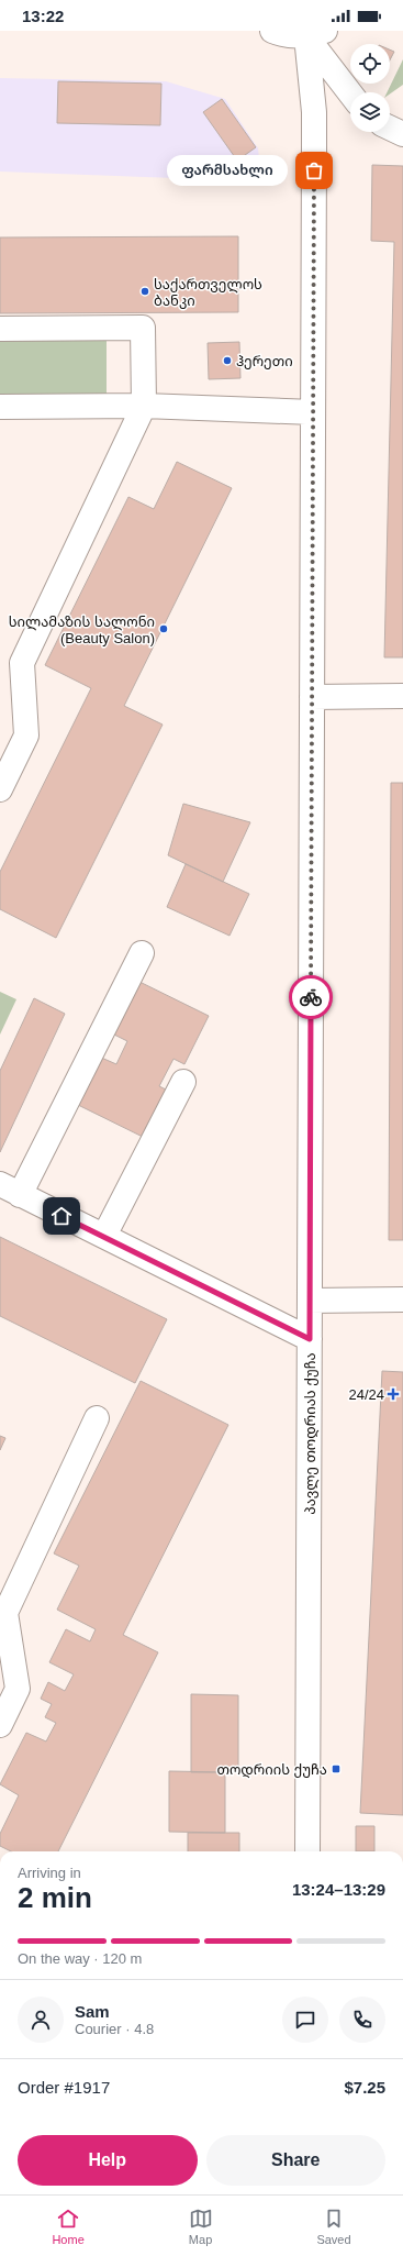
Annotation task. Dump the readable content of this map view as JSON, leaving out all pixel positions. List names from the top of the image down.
{
  "streets": {
    "street": ["პავლე თოდრიას ქუჩა"]
  },
  "places": {
    "other": [
      "ფარმსახლი",
      "საქართველოს ბანკი",
      "ჰერეთი",
      "სილამაზის სალონი (Beauty Salon)"
    ],
    "health": ["24/24"],
    "transit": ["თოდრიის ქუჩა"]
  },
  "page": {
    "status": "13:22",
    "bubble": "ფარმსახლი",
    "heading": ["2 min", "Arriving in", "13:24–13:29"],
    "panel": [
      "Sam",
      "Courier · 4.8",
      "Order #1917",
      "$7.25"
    ],
    "bar": "On the way · 120 m",
    "buttons": ["Help", "Share"],
    "tabs": ["Home", "Map", "Saved"]
  }
}
